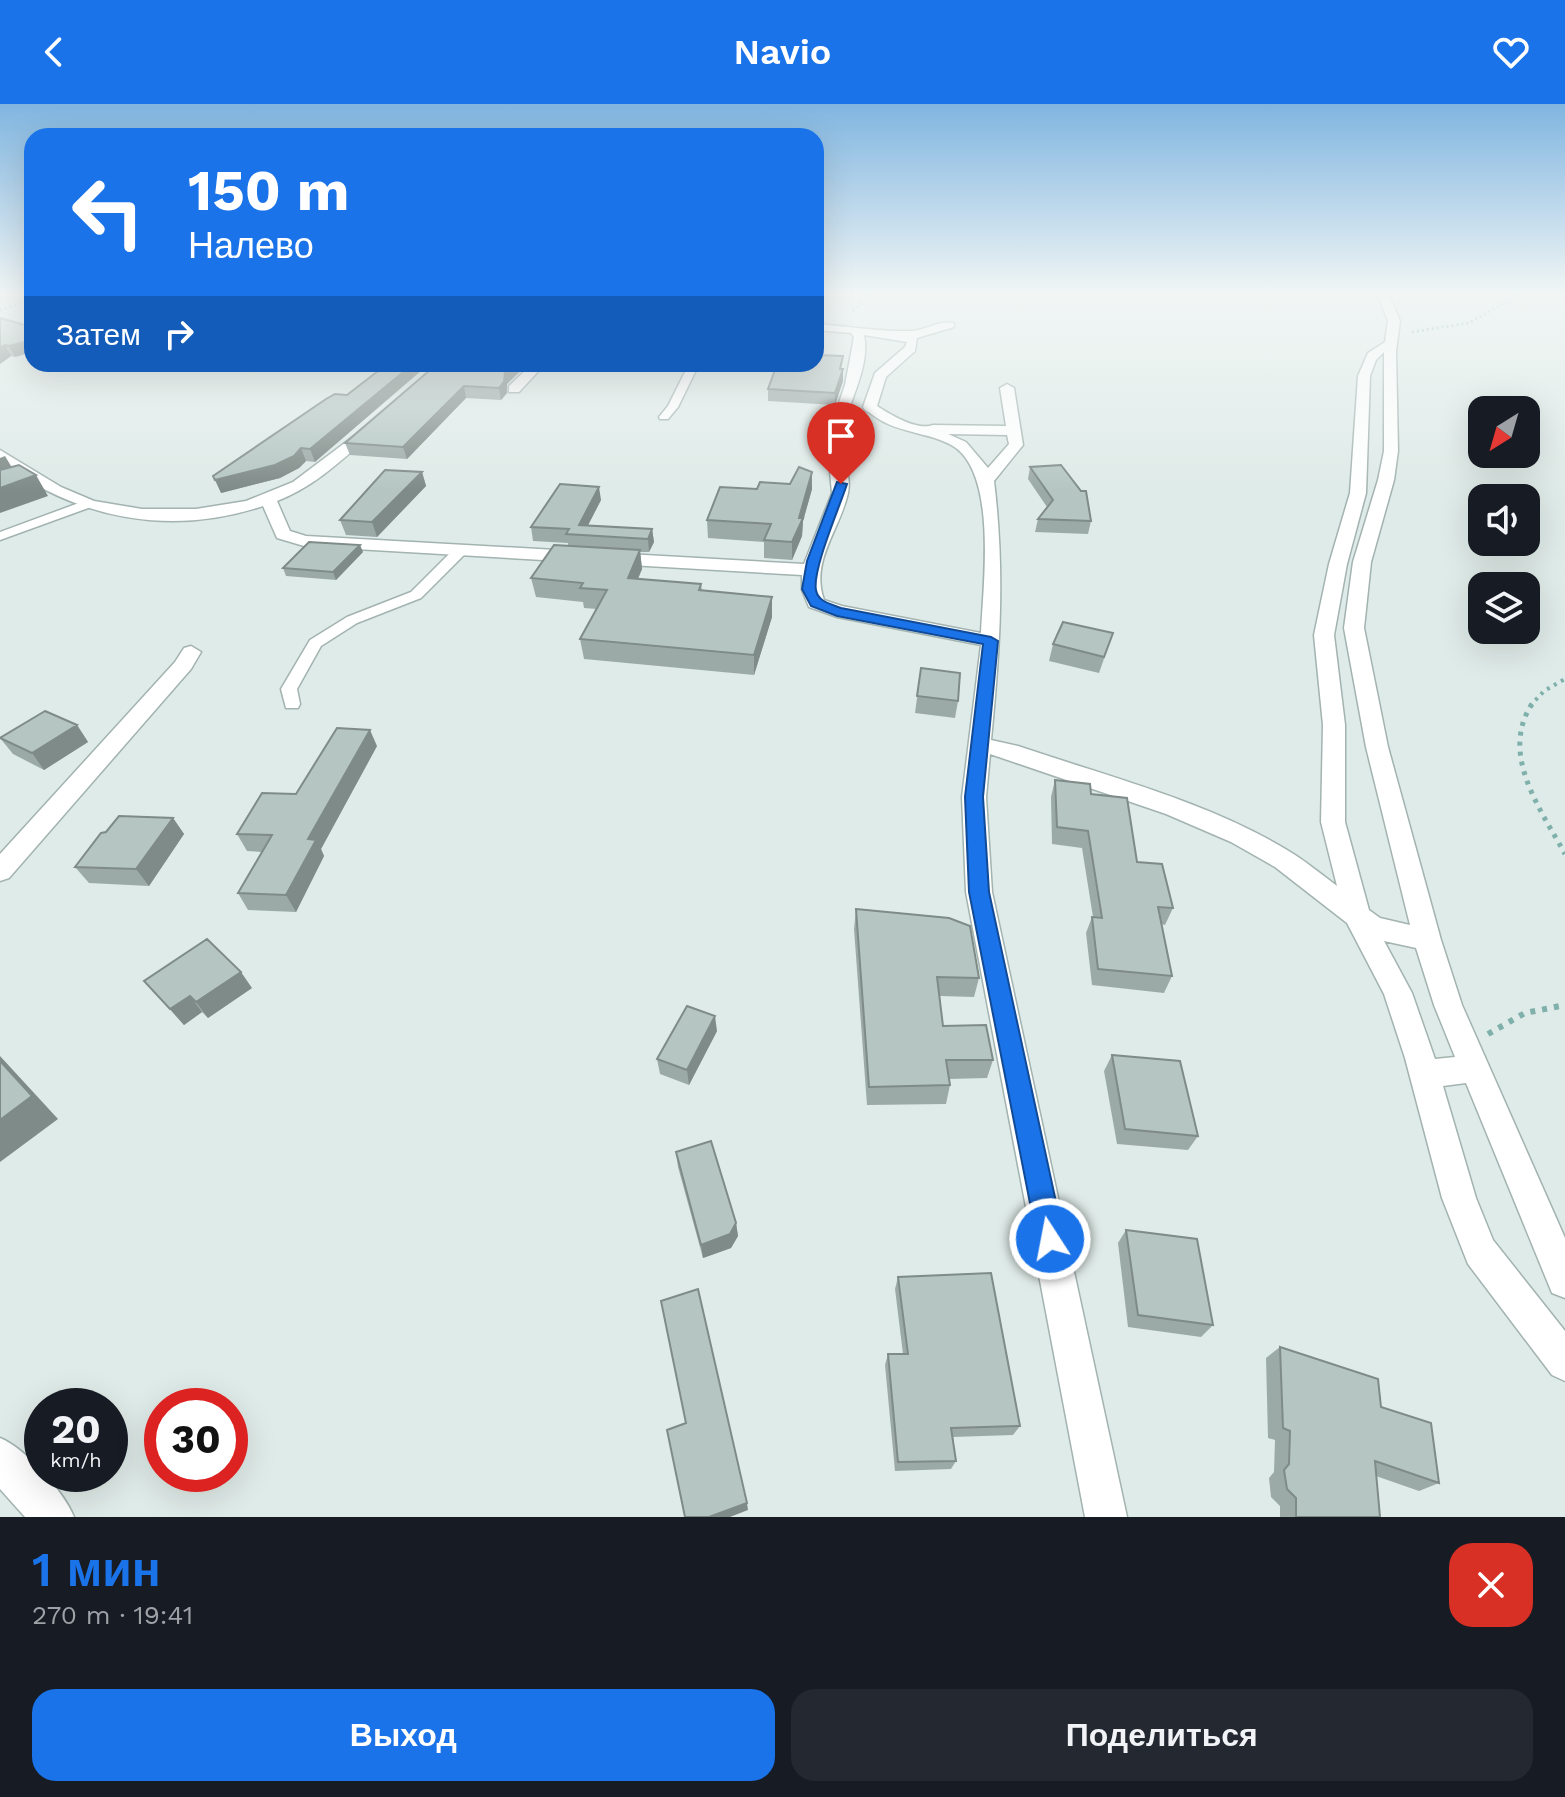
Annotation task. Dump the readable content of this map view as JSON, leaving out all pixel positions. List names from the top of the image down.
{
  "north": "bottom left",
  "page": {
    "header": "Navio",
    "turn": ["150 m", "Налево"],
    "then": "Затем",
    "speed": "20 km/h",
    "limit": "30",
    "heading": ["1 мин", "270 m · 19:41"],
    "buttons": ["Выход", "Поделиться"]
  }
}
